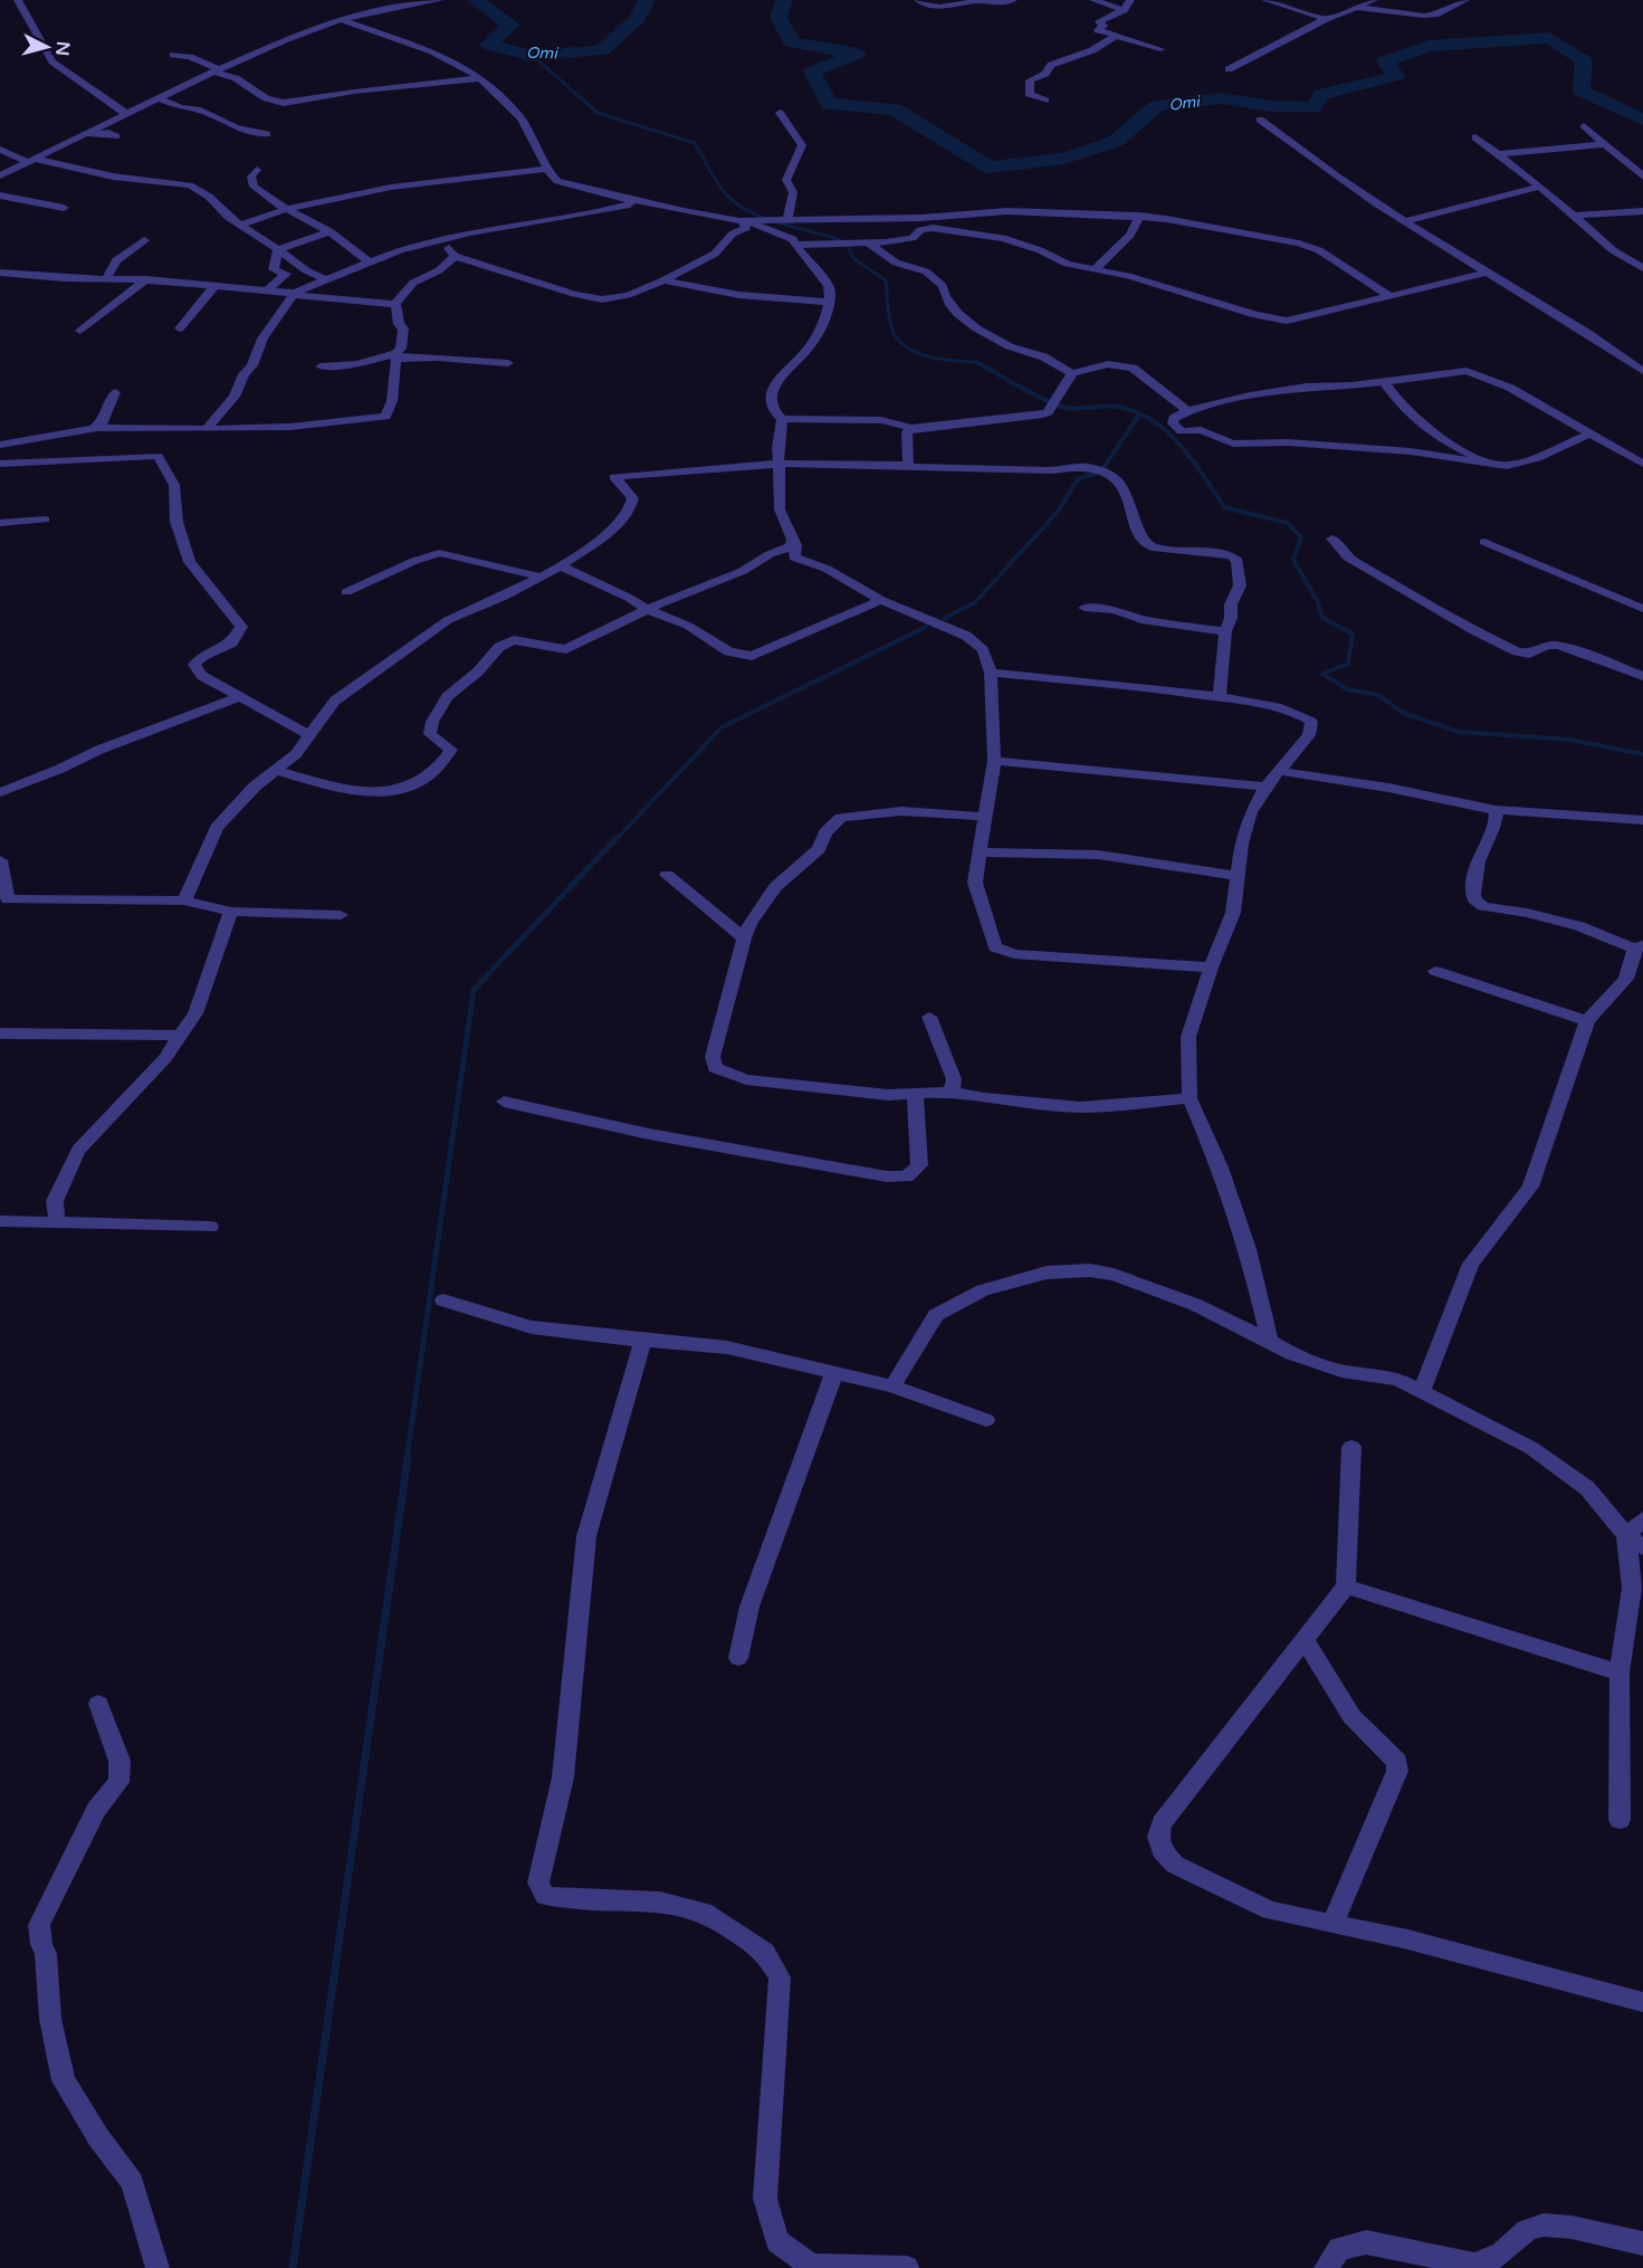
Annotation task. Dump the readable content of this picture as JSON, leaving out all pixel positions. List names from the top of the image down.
{
  "water": ["Omi"],
  "north": "right"
}
